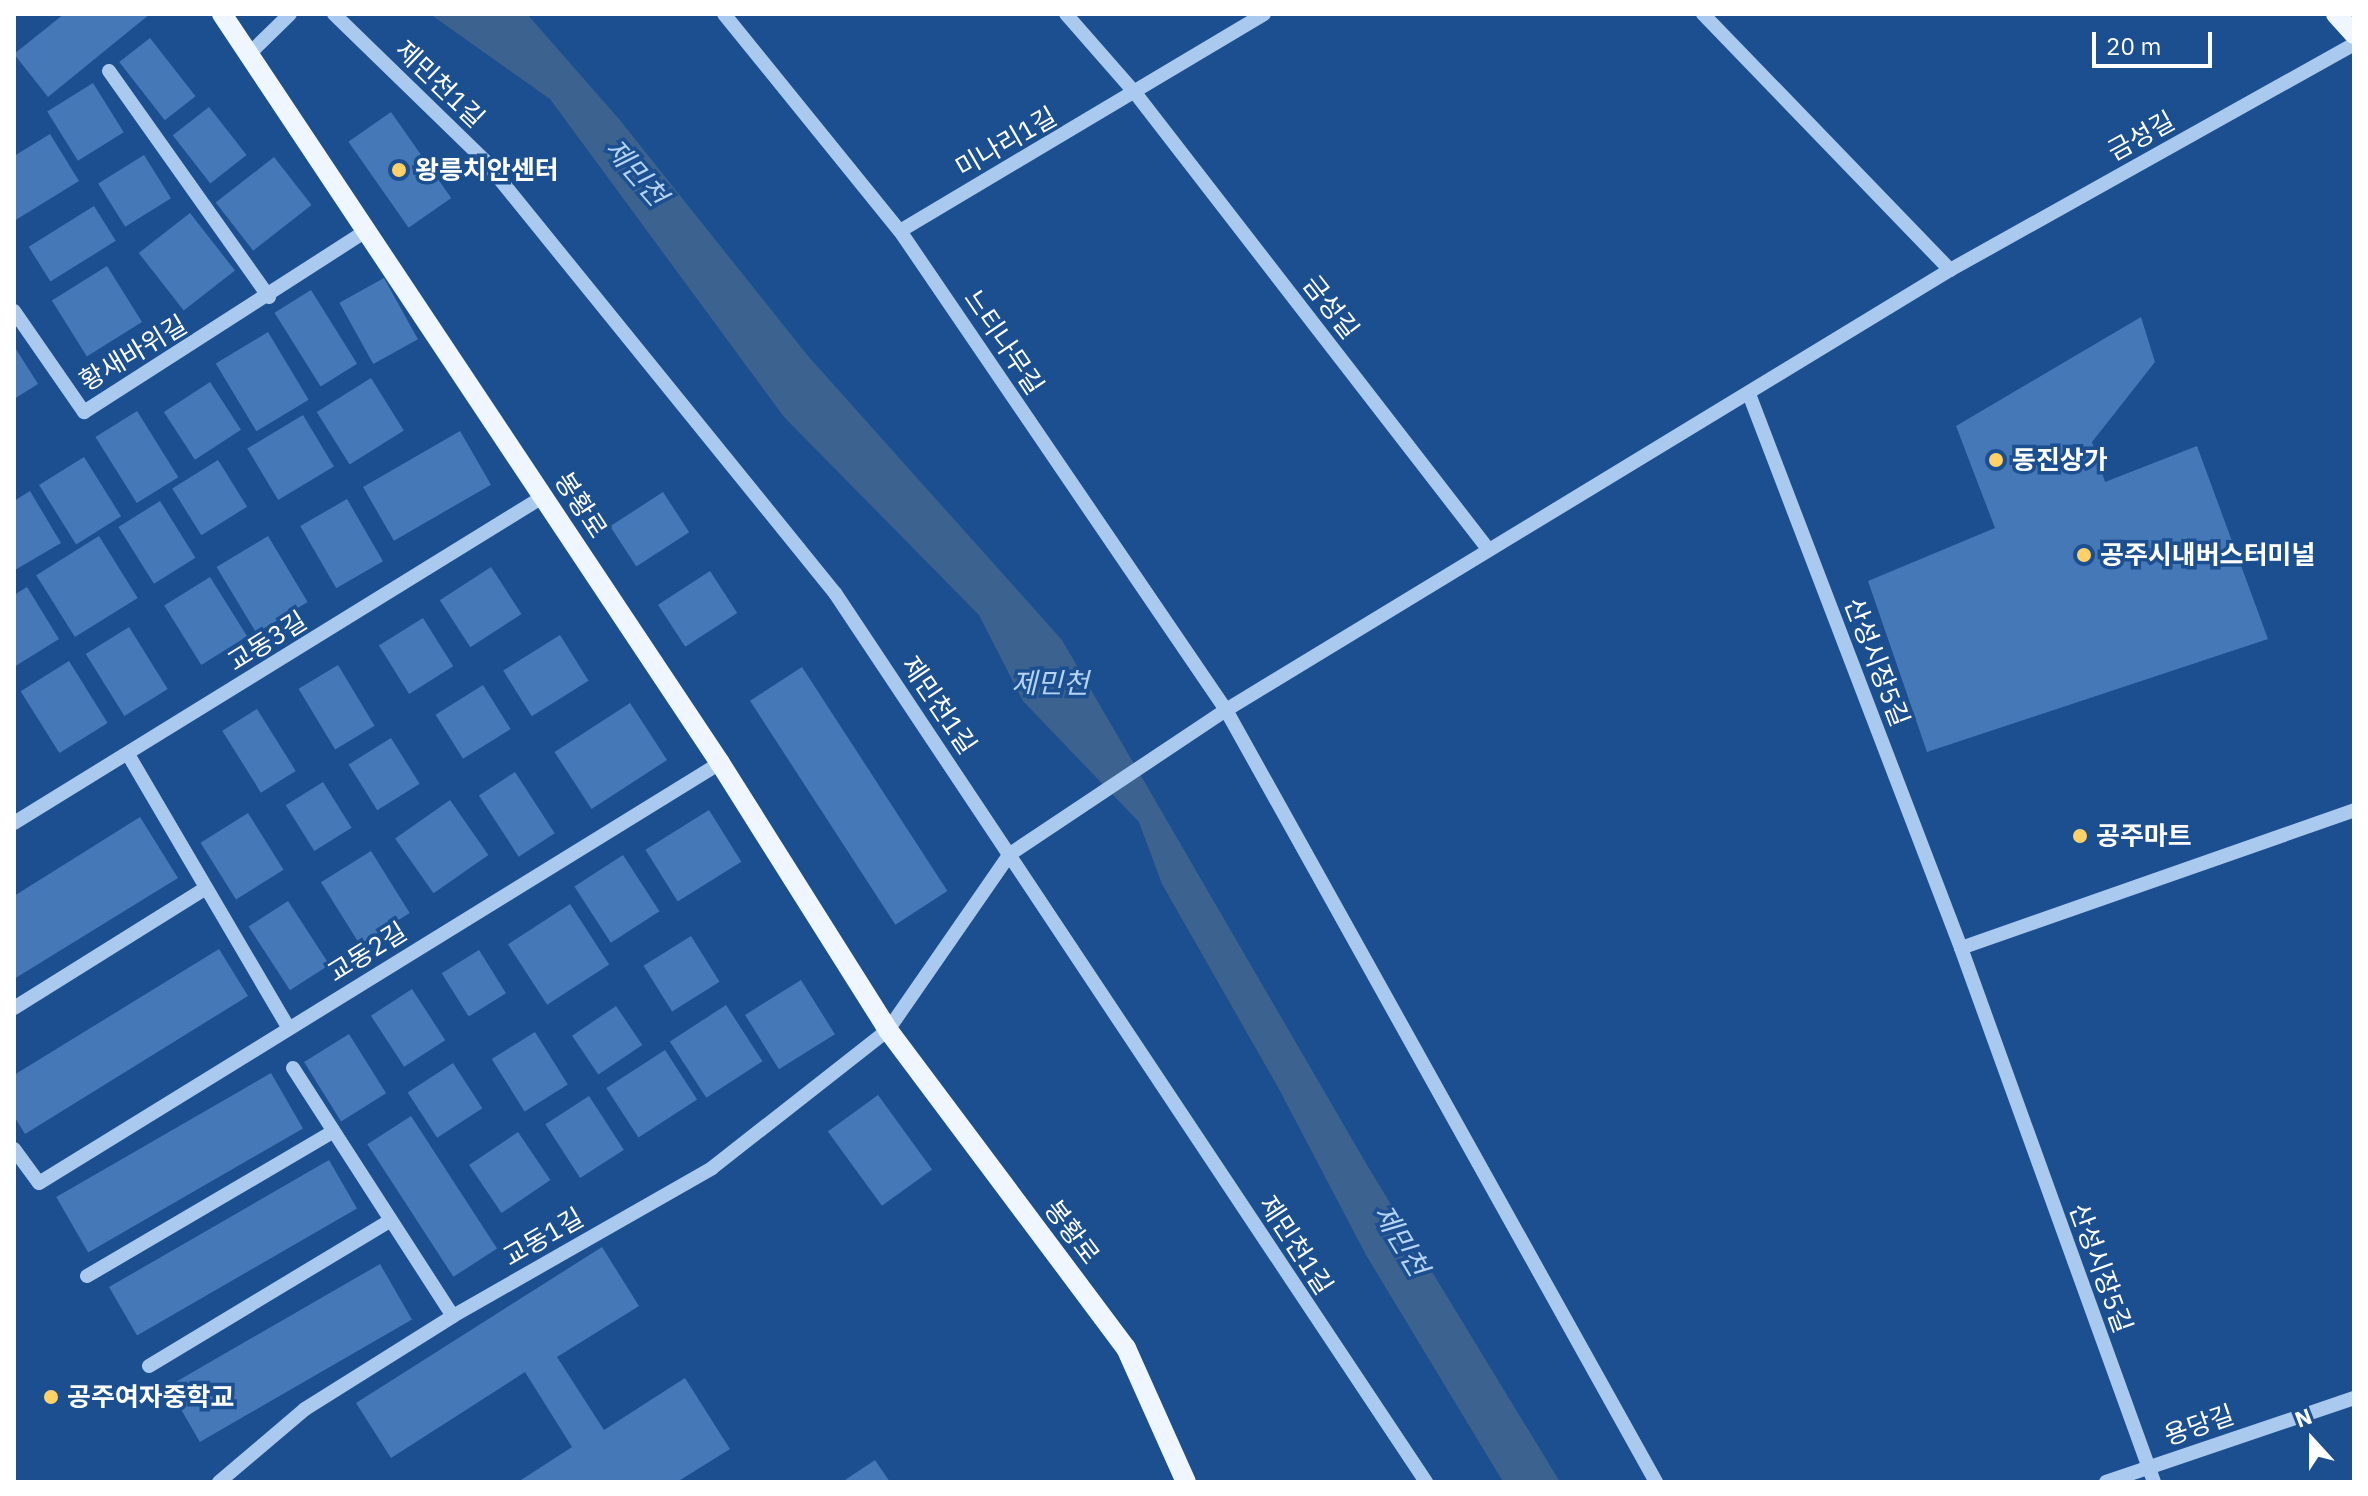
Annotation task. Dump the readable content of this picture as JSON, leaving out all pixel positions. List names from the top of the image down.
{
  "streets": {
    "main road": ["봉황로"],
    "street": [
      "제민천1길",
      "금성길",
      "미나리1길",
      "느티나무길",
      "황새바위길",
      "교동3길",
      "산성시장5길",
      "교동2길",
      "교동1길",
      "용당길"
    ]
  },
  "crossings": [
    ["제민천1길", "금성길"],
    ["금성길", "미나리1길"],
    ["금성길", "느티나무길"],
    ["금성길", "산성시장5길"],
    ["미나리1길", "느티나무길"],
    ["황새바위길", "봉황로"],
    ["봉황로", "교동3길"],
    ["봉황로", "교동2길"],
    ["봉황로", "교동1길"],
    ["산성시장5길", "용당길"]
  ],
  "water": ["제민천"],
  "places": [
    "왕릉치안센터",
    "동진상가",
    "공주시내버스터미널",
    "공주마트",
    "공주여자중학교"
  ],
  "scale_bar": "20 m",
  "north": "top"
}
